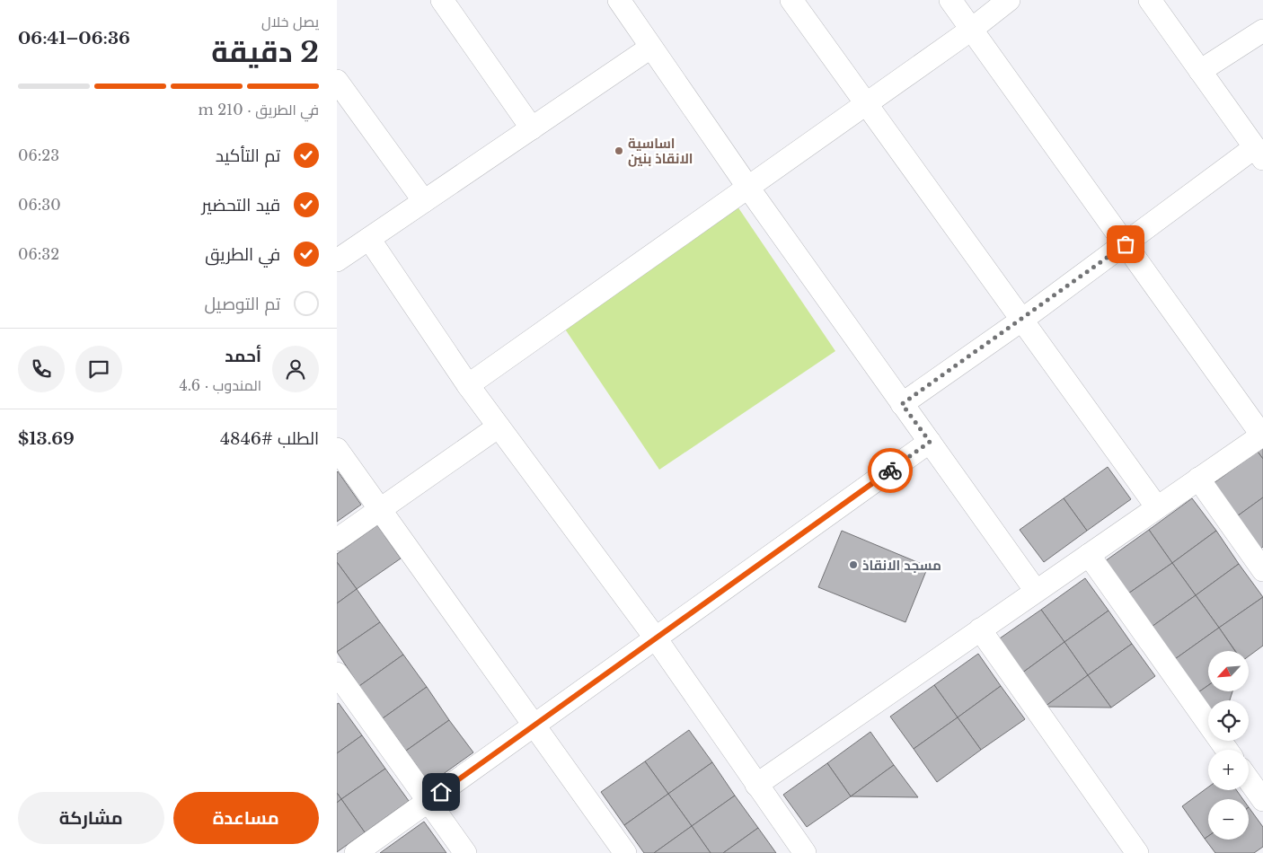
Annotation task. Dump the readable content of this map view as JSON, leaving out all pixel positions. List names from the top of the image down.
{
  "places": ["اساسية الانقاذ بنين", "مسجد الانقاذ"],
  "north": "bottom left",
  "page": {
    "heading": ["2 دقيقة", "يصل خلال", "06:36–06:41"],
    "panel": [
      "أحمد",
      "المندوب · 4.6",
      "الطلب #4846",
      "$13.69"
    ],
    "bar": "في الطريق · 210 m",
    "list": [
      ["تم التأكيد", "06:23"],
      ["قيد التحضير", "06:30"],
      ["في الطريق", "06:32"],
      "تم التوصيل"
    ],
    "map_buttons": ["+", "−"],
    "buttons": ["مساعدة", "مشاركة"]
  }
}
